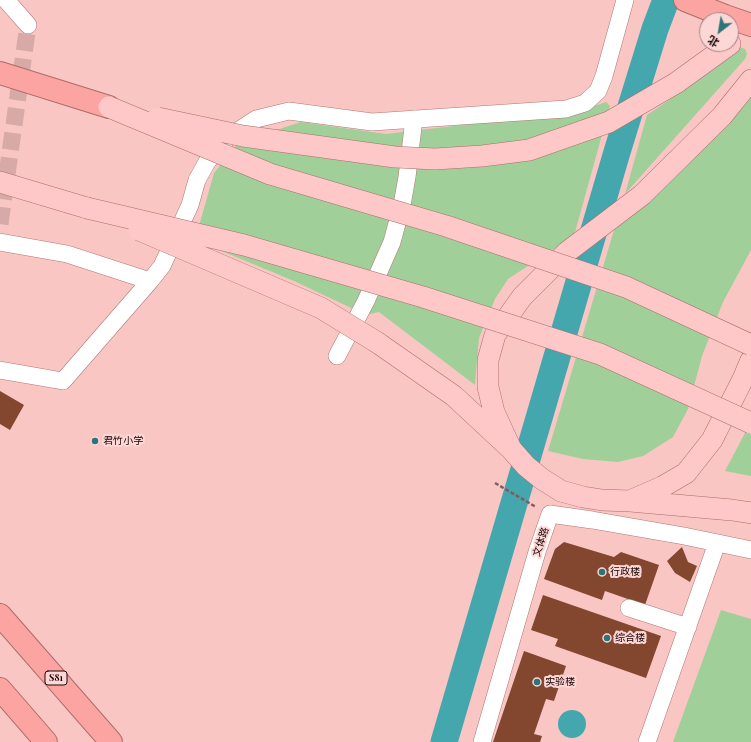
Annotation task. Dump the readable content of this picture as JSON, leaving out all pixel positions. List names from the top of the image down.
{
  "streets": {
    "highway": ["S81"],
    "street": ["文体路"]
  },
  "places": [
    "君竹小学",
    "行政楼",
    "综合楼",
    "实验楼"
  ],
  "north": "bottom left"
}
